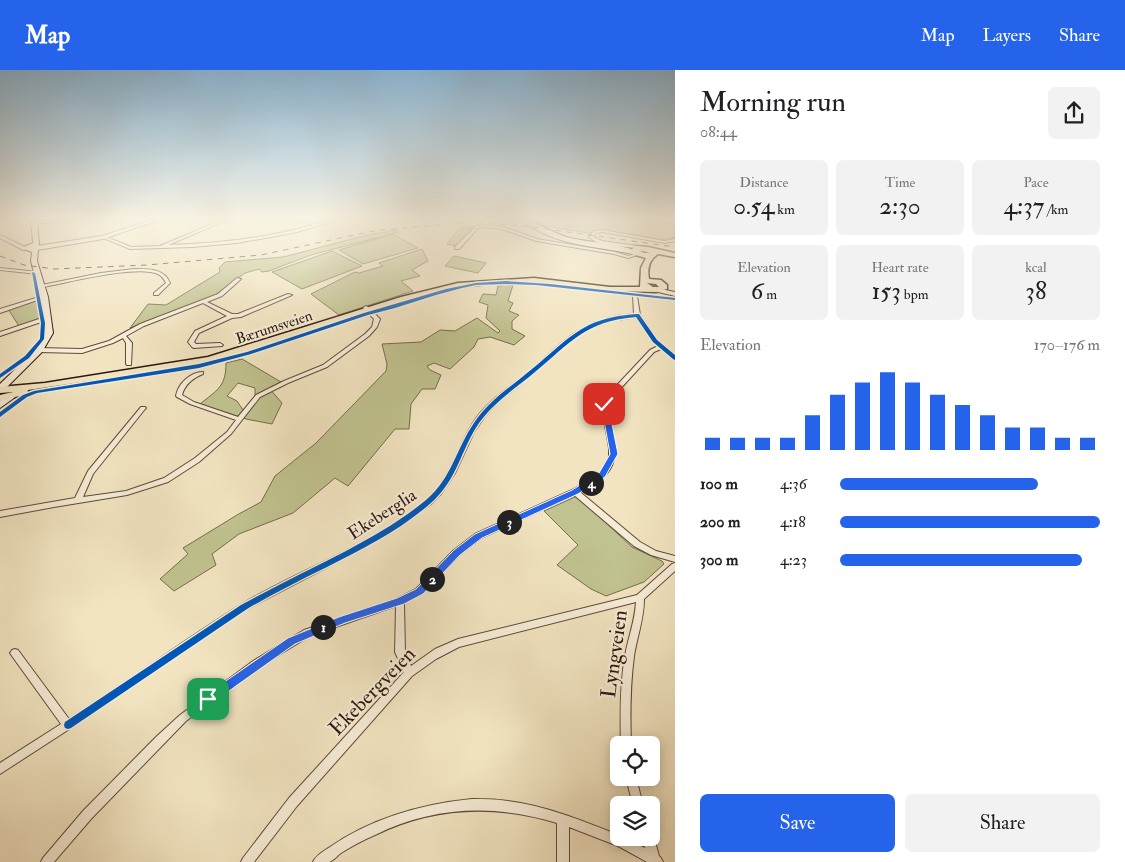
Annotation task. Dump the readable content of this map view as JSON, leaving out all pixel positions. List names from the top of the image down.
{
  "streets": {
    "main road": ["Bærumsveien"],
    "street": ["Ekeberglia", "Lyngveien", "Ekebergveien"]
  },
  "crossings": [
    ["Lyngveien", "Ekebergveien"]
  ],
  "page": {
    "header": "Map",
    "nav": ["Map", "Layers", "Share"],
    "heading": ["Morning run", "08:44"],
    "stats": [
      ["Distance", "0.54 km"],
      ["Time", "2:30"],
      ["Pace", "4:37 /km"],
      ["Elevation", "6 m"],
      ["Heart rate", "153 bpm"],
      ["kcal", "38"]
    ],
    "chart": ["Elevation", "170–176 m"],
    "list": [
      {
        "name": "100 m",
        "note": "4:36"
      },
      {
        "name": "200 m",
        "note": "4:18"
      },
      {
        "name": "300 m",
        "note": "4:23"
      }
    ],
    "pins": [
      "4",
      "3",
      "2",
      "1"
    ],
    "buttons": ["Save", "Share"]
  }
}
